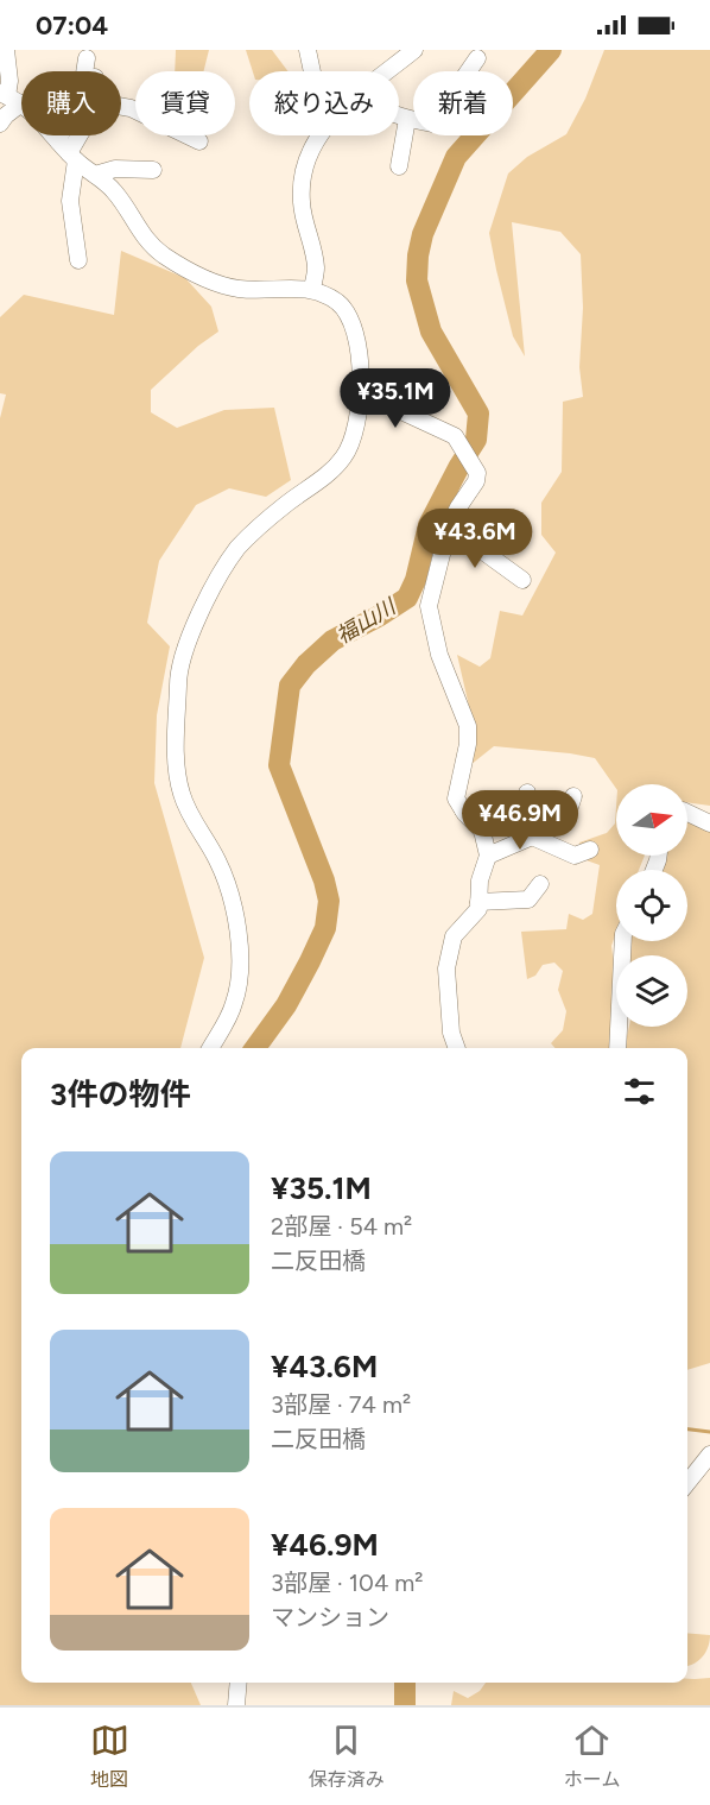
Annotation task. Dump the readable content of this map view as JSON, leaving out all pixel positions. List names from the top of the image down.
{
  "water": ["福山川"],
  "north": "right",
  "page": {
    "status": "07:04",
    "chip": [
      "購入",
      "賃貸",
      "絞り込み",
      "新着"
    ],
    "price": ["¥35.1M", "¥43.6M", "¥46.9M"],
    "heading": "3件の物件",
    "list": [
      {
        "name": "¥35.1M",
        "note": "2部屋 · 54 m² · 二反田橋"
      },
      {
        "name": "¥43.6M",
        "note": "3部屋 · 74 m² · 二反田橋"
      },
      {
        "name": "¥46.9M",
        "note": "3部屋 · 104 m² · マンション"
      }
    ],
    "tabs": ["地図", "保存済み", "ホーム"]
  }
}
